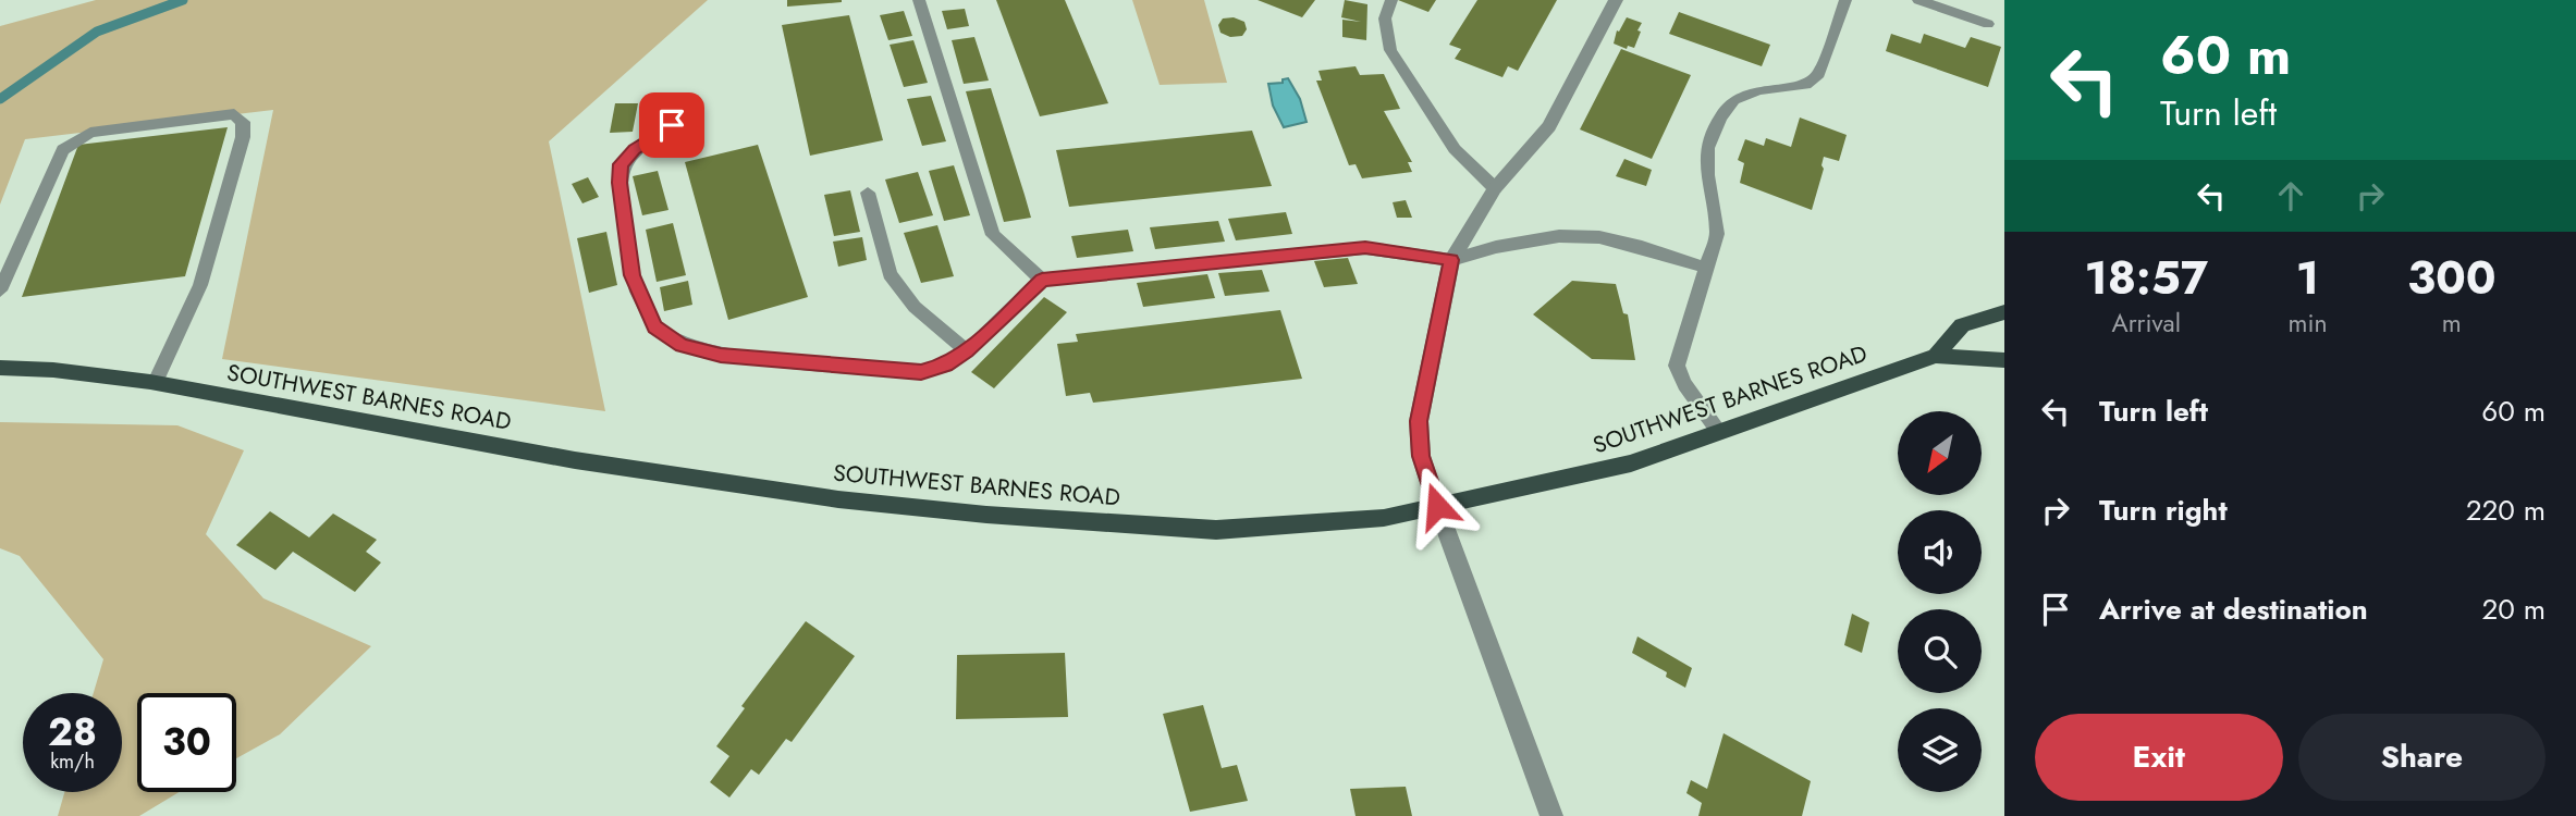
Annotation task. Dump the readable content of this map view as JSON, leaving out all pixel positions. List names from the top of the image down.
{
  "streets": {
    "main road": ["SOUTHWEST BARNES ROAD"]
  },
  "north": "bottom left",
  "page": {
    "turn": ["60 m", "Turn left"],
    "eta": [
      "18:57",
      "Arrival",
      "1",
      "min",
      "300",
      "m"
    ],
    "list": [
      {
        "name": "Turn left",
        "value": "60 m"
      },
      {
        "name": "Turn right",
        "value": "220 m"
      },
      {
        "name": "Arrive at destination",
        "value": "20 m"
      }
    ],
    "speed": "28 km/h",
    "limit": "30",
    "buttons": ["Exit", "Share"]
  }
}
